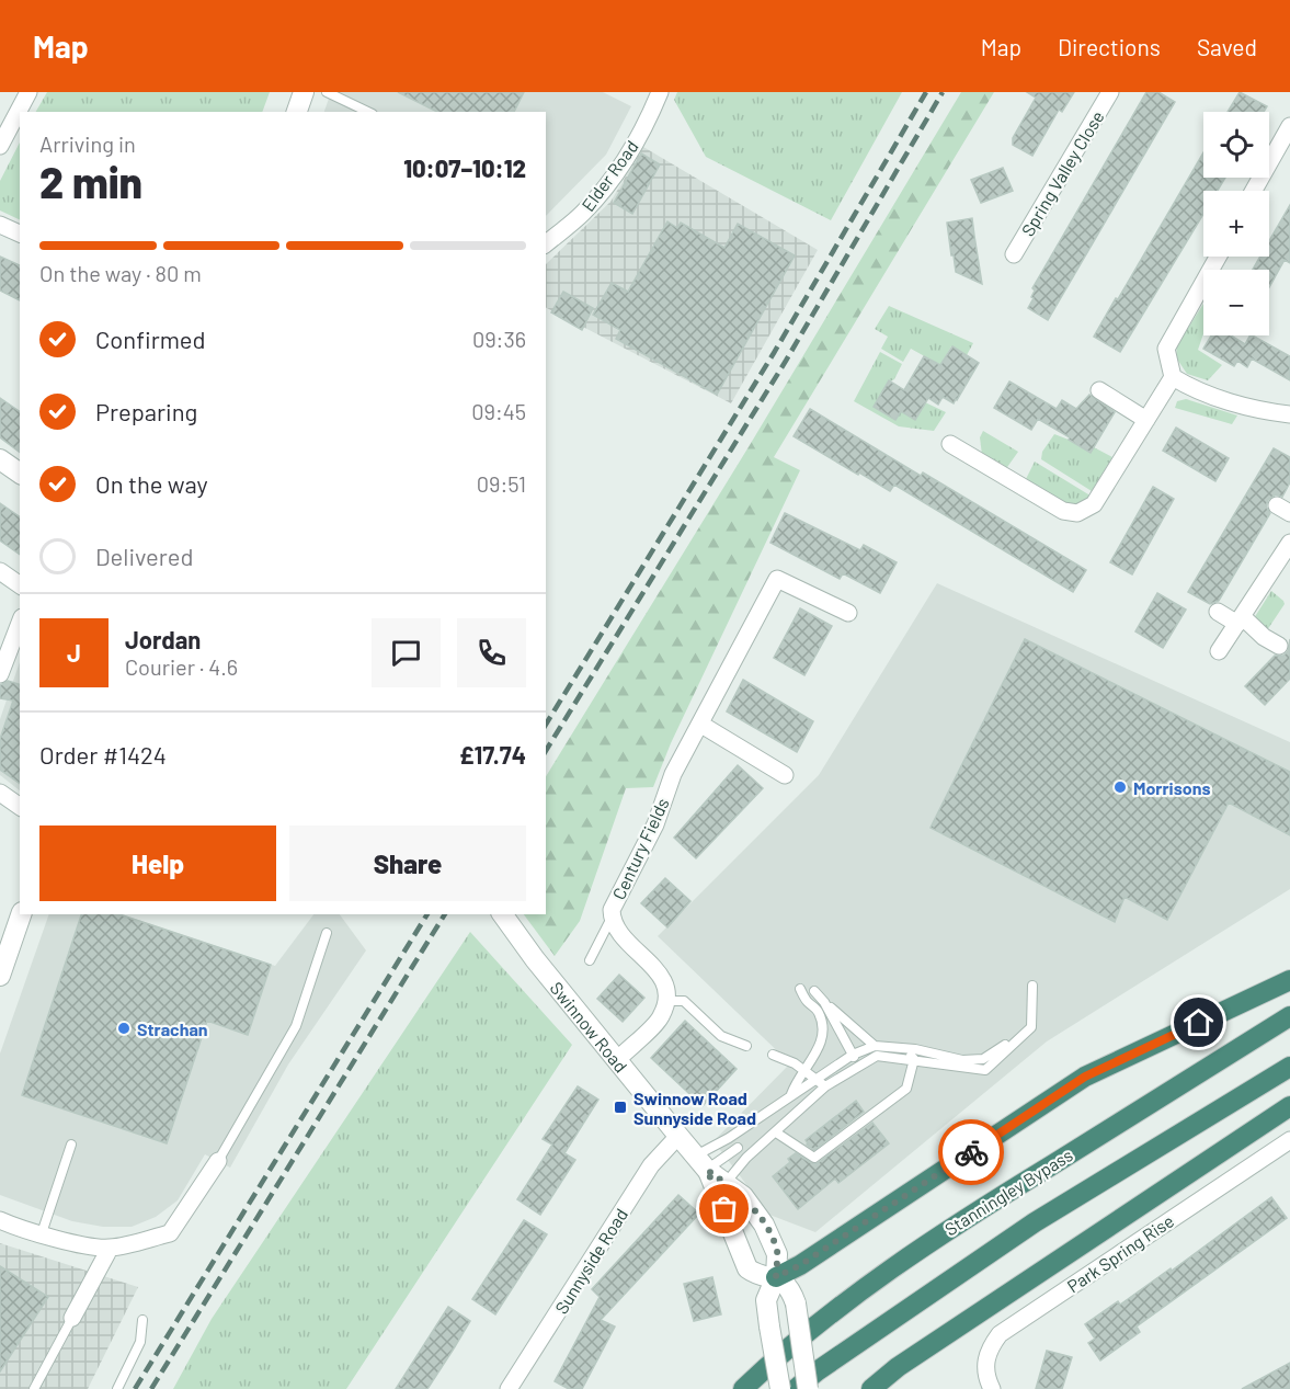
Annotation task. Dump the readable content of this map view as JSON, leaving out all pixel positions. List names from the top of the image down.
{
  "streets": {
    "highway": ["Stanningley Bypass"],
    "street": [
      "Spring Valley Close",
      "Elder Road",
      "Century Fields",
      "Swinnow Road",
      "Park Spring Rise",
      "Sunnyside Road"
    ]
  },
  "crossings": [
    ["Swinnow Road", "Sunnyside Road"]
  ],
  "places": {
    "other": ["Morrisons", "Strachan"],
    "transit": ["Swinnow Road Sunnyside Road"]
  },
  "page": {
    "header": "Map",
    "nav": ["Map", "Directions", "Saved"],
    "map_buttons": ["+", "−"],
    "heading": ["2 min", "Arriving in", "10:07–10:12"],
    "panel": [
      "Jordan",
      "Courier · 4.6",
      "Order #1424",
      "£17.74"
    ],
    "bar": "On the way · 80 m",
    "list": [
      ["Confirmed", "09:36"],
      ["Preparing", "09:45"],
      ["On the way", "09:51"],
      "Delivered"
    ],
    "round": "J",
    "buttons": ["Help", "Share"]
  }
}
